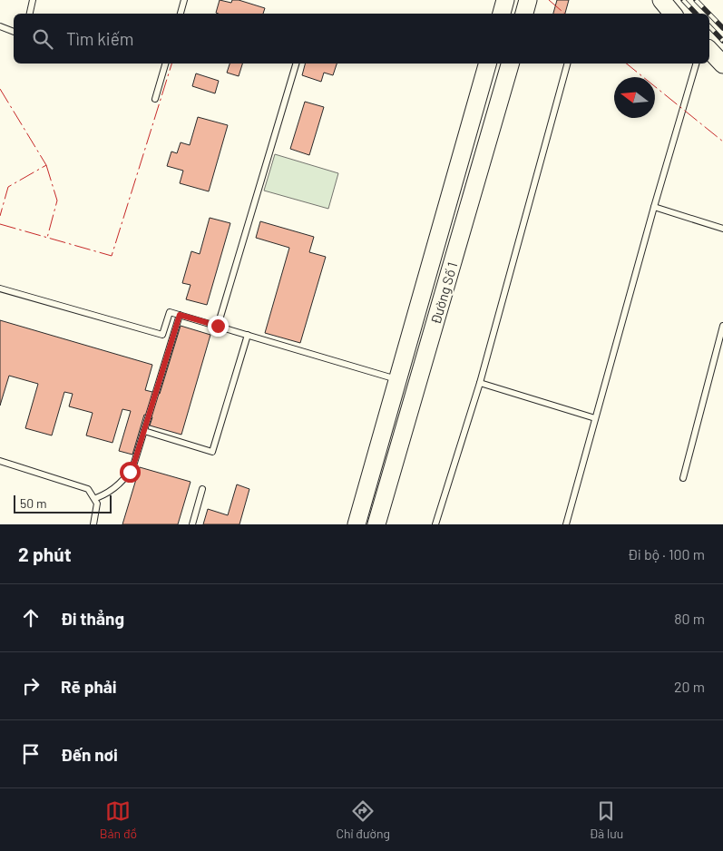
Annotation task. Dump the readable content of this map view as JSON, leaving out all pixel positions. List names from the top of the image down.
{
  "streets": {
    "main road": ["Đường Số 1"]
  },
  "scale_bar": "50 m",
  "north": "left",
  "page": {
    "search": "Tìm kiếm",
    "scale": "50 m",
    "heading": ["2 phút", "Đi bộ · 100 m"],
    "list": [
      ["Đi thẳng", "80 m"],
      ["Rẽ phải", "20 m"],
      "Đến nơi"
    ],
    "nav": ["Bản đồ", "Chỉ đường", "Đã lưu"]
  }
}
